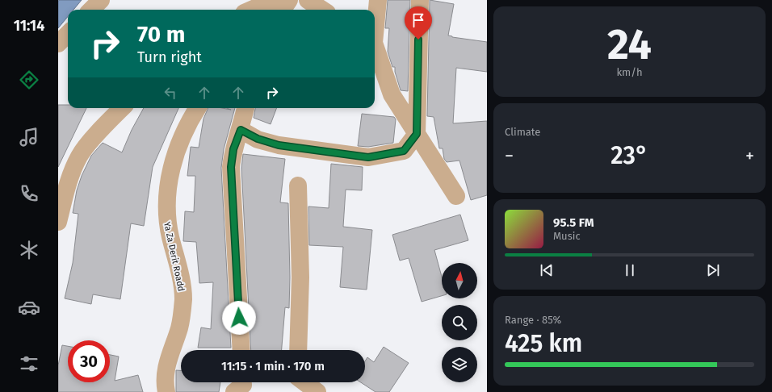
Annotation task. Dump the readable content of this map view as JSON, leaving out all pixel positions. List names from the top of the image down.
{
  "streets": {
    "street": ["Ya Za Derit Roadd"]
  },
  "north": "top",
  "page": {
    "tabs": "11:14",
    "tile": [
      ["24", "km/h"],
      "Climate",
      ["Range · 85%", "425 km"]
    ],
    "turn": ["70 m", "Turn right"],
    "heat": ["−", "23°", "+"],
    "song": ["95.5 FM", "Music"],
    "limit": "30",
    "trip": "11:15 · 1 min · 170 m"
  }
}
